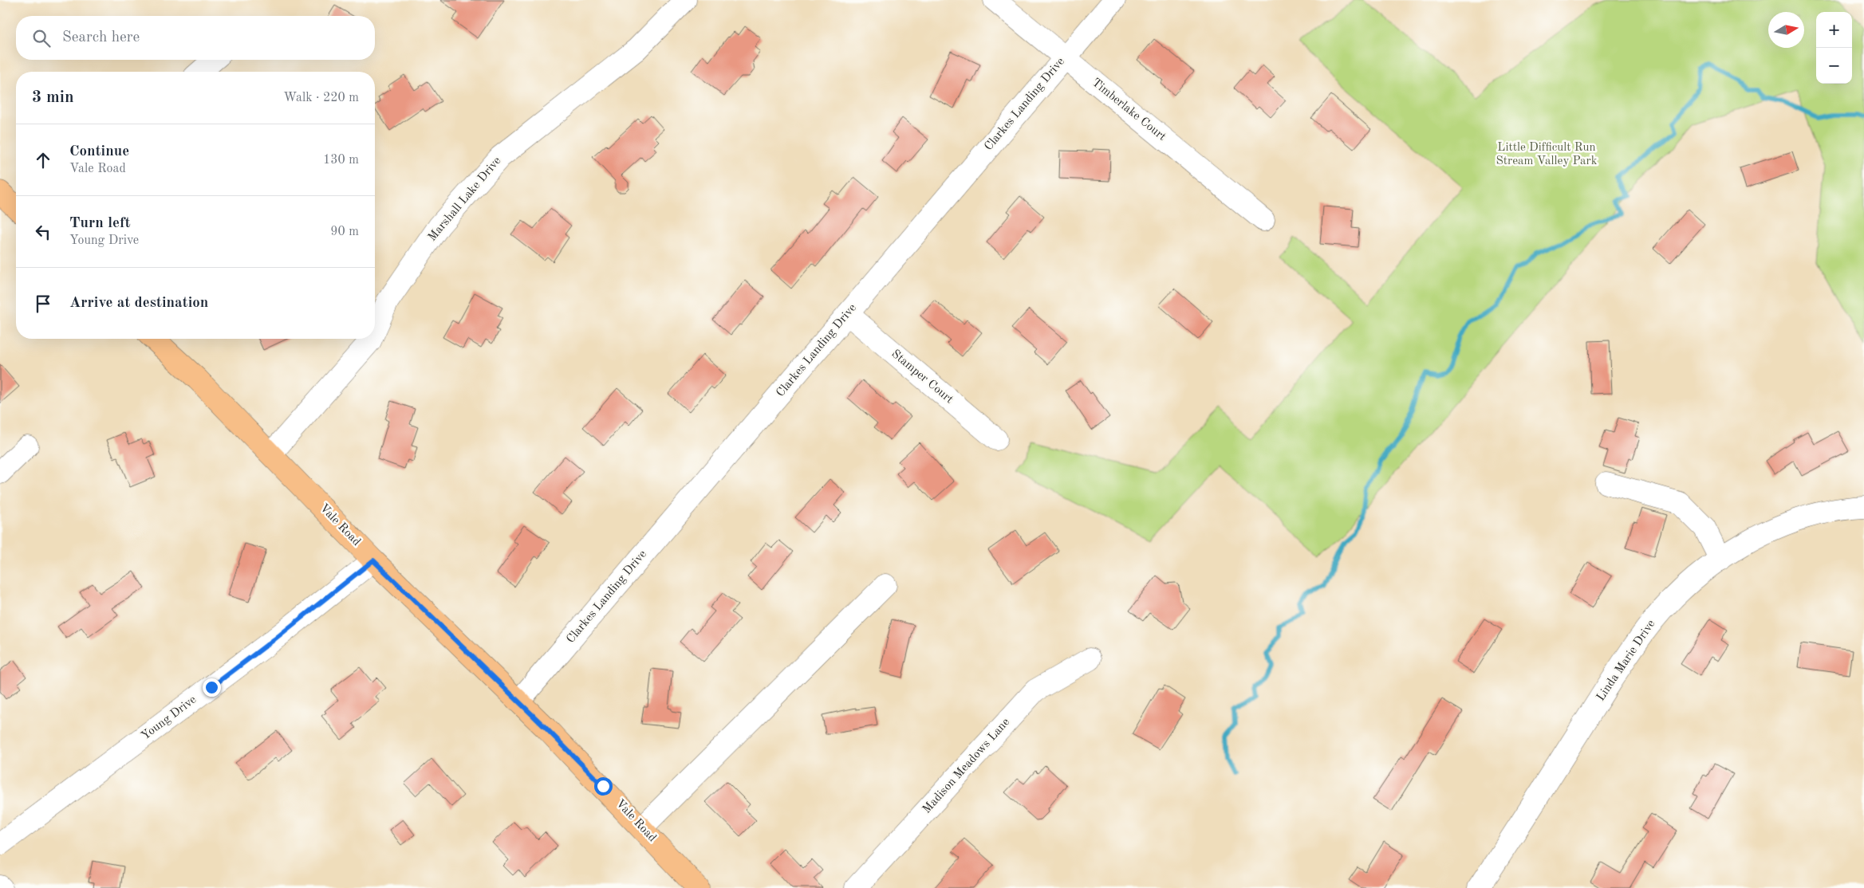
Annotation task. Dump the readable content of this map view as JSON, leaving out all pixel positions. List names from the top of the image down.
{
  "streets": {
    "main road": ["Vale Road"],
    "street": [
      "Clarkes Landing Drive",
      "Timberlake Court",
      "Marshall Lake Drive",
      "Stamper Court",
      "Linda Marie Drive",
      "Young Drive",
      "Madison Meadows Lane"
    ]
  },
  "crossings": [
    ["Clarkes Landing Drive", "Timberlake Court"],
    ["Clarkes Landing Drive", "Stamper Court"],
    ["Clarkes Landing Drive", "Vale Road"],
    ["Marshall Lake Drive", "Vale Road"],
    ["Vale Road", "Young Drive"]
  ],
  "parks": ["Little Difficult Run Stream Valley Park"],
  "north": "right",
  "page": {
    "map_buttons": ["+", "−"],
    "search": "Search here",
    "heading": ["3 min", "Walk · 220 m"],
    "list": [
      ["Continue", "Vale Road", "130 m"],
      ["Turn left", "Young Drive", "90 m"],
      "Arrive at destination"
    ]
  }
}
